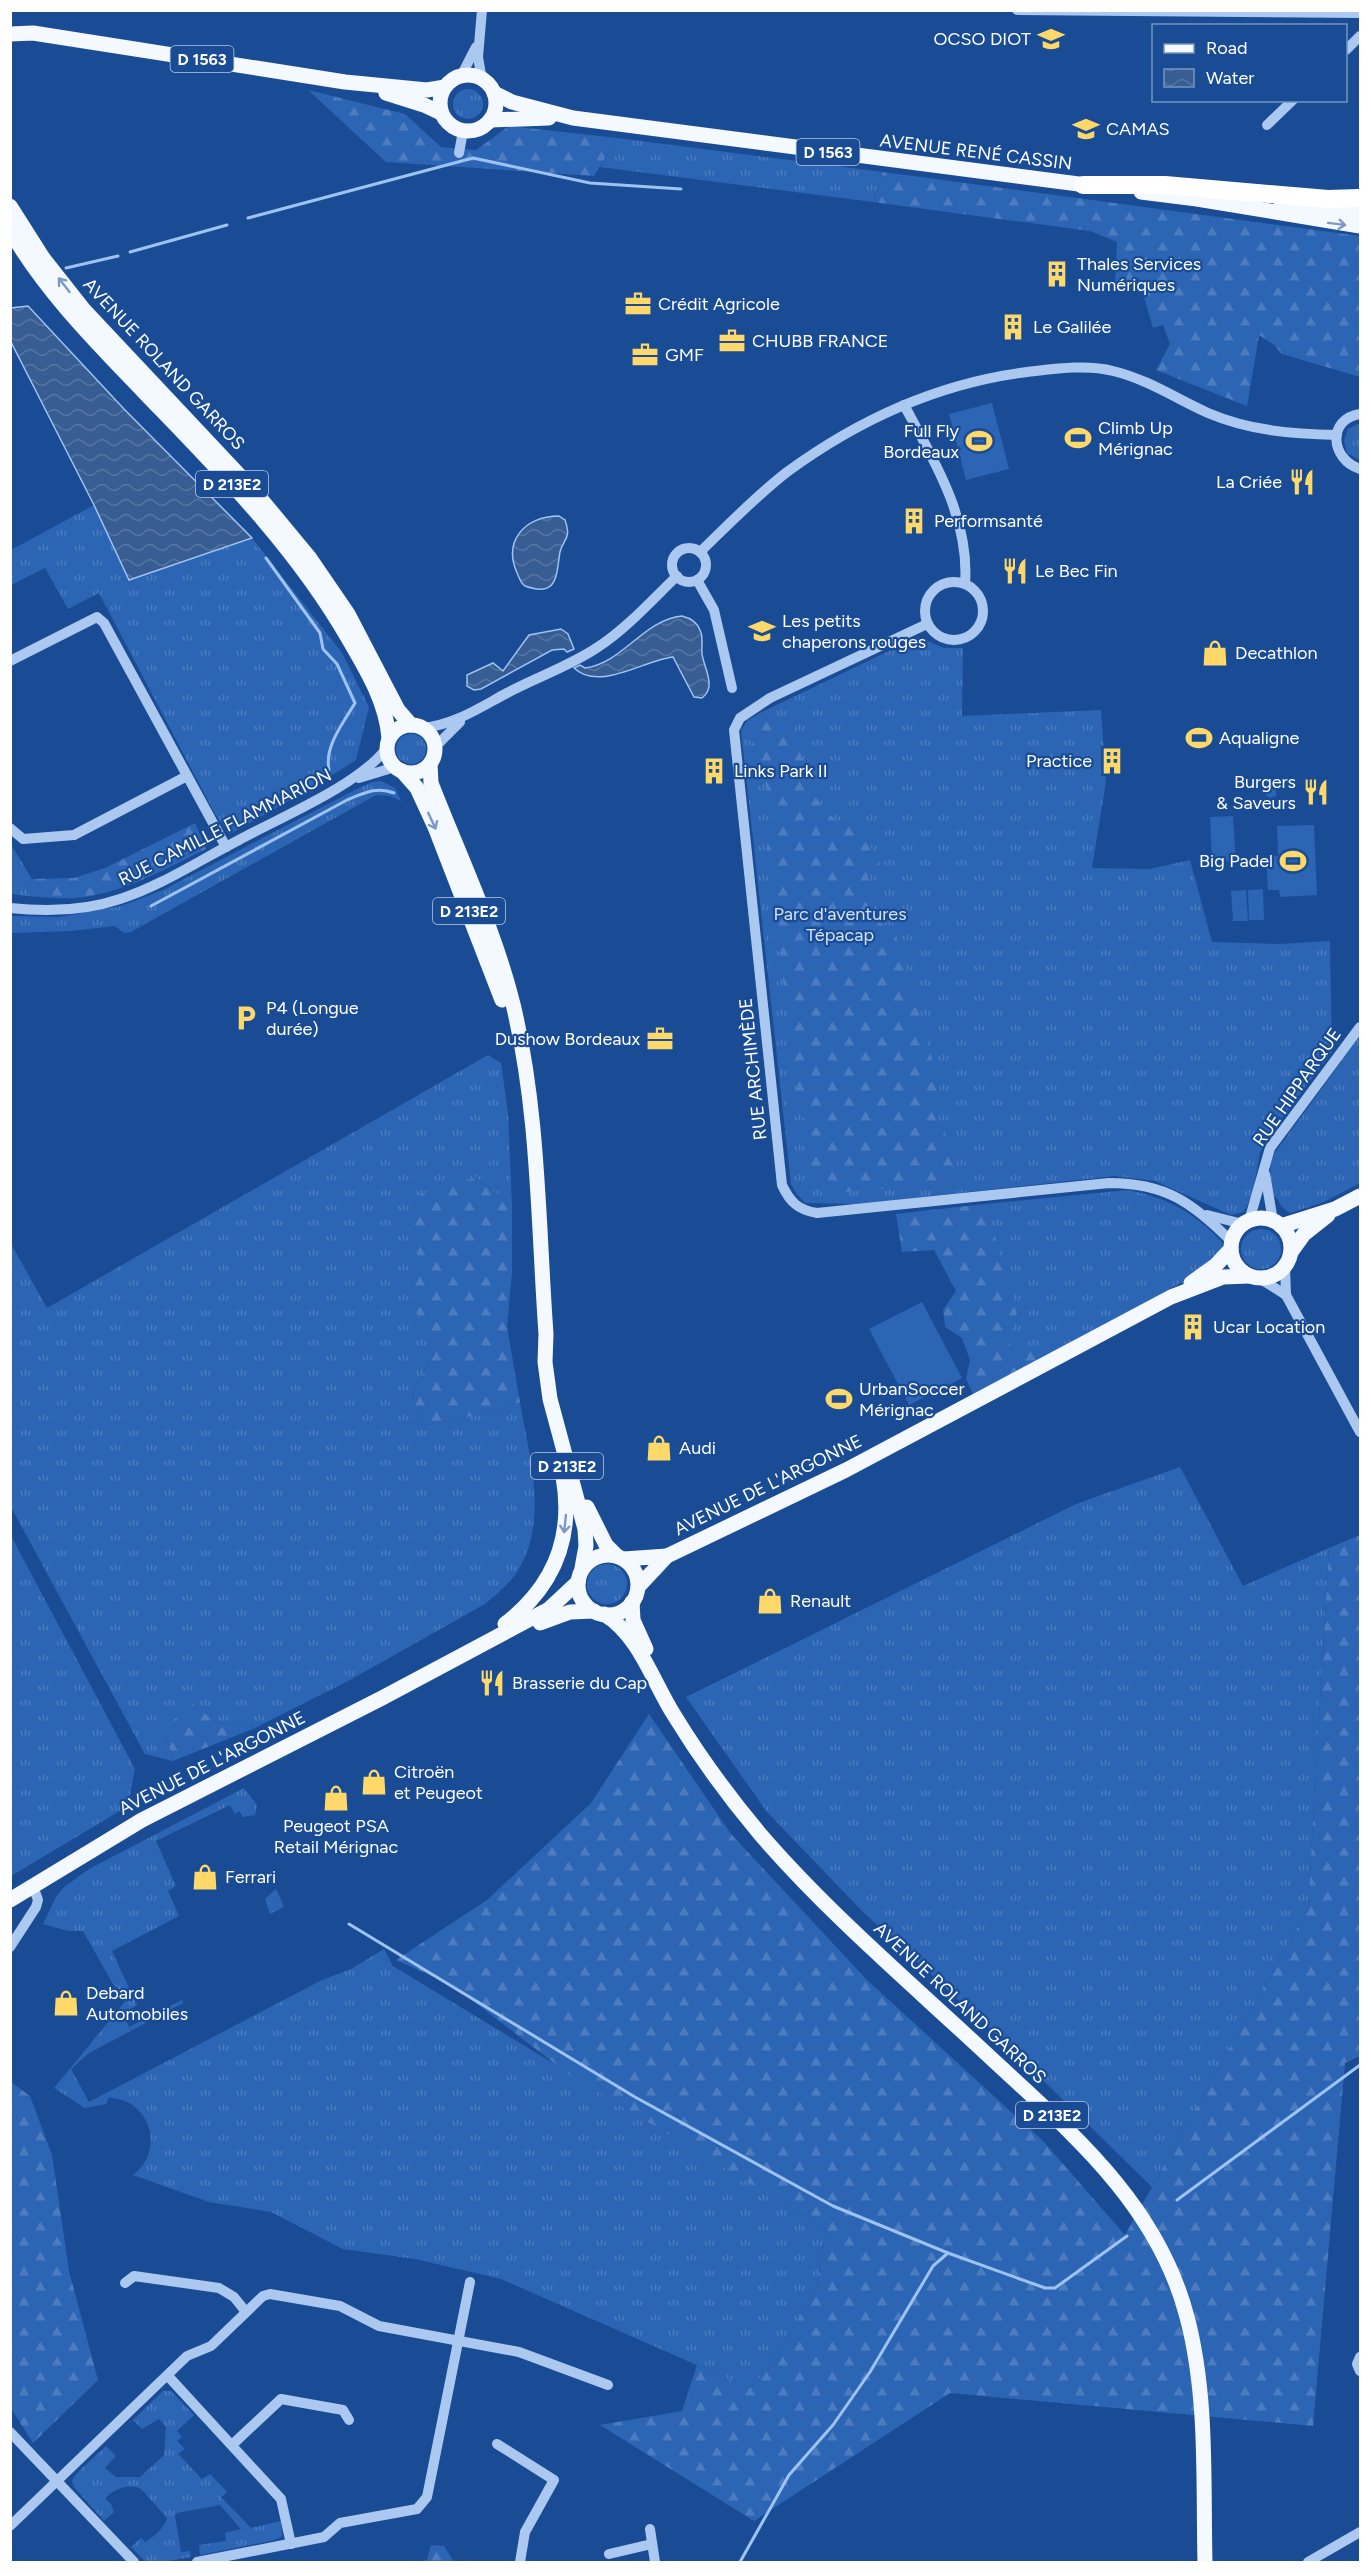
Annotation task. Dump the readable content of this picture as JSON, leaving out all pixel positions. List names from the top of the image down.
{
  "streets": {
    "main road": [
      "D 1563",
      "AVENUE RENÉ CASSIN",
      "AVENUE ROLAND GARROS",
      "D 213E2",
      "AVENUE DE L'ARGONNE"
    ],
    "street": ["RUE CAMILLE FLAMMARION", "RUE ARCHIMÈDE", "RUE HIPPARQUE"]
  },
  "crossings": [
    ["D 1563", "AVENUE RENÉ CASSIN"],
    ["AVENUE ROLAND GARROS", "D 213E2"],
    ["AVENUE ROLAND GARROS", "RUE CAMILLE FLAMMARION"],
    ["AVENUE ROLAND GARROS", "AVENUE DE L'ARGONNE"],
    ["D 213E2", "RUE CAMILLE FLAMMARION"],
    ["D 213E2", "AVENUE DE L'ARGONNE"],
    ["RUE ARCHIMÈDE", "RUE HIPPARQUE"],
    ["RUE ARCHIMÈDE", "AVENUE DE L'ARGONNE"],
    ["RUE HIPPARQUE", "AVENUE DE L'ARGONNE"]
  ],
  "parks": ["Parc d'aventures Tépacap"],
  "places": {
    "school or university": ["OCSO DIOT", "CAMAS", "Les petits chaperons rouges"],
    "building": [
      "Thales Services Numériques",
      "Le Galilée",
      "Performsanté",
      "Practice",
      "Links Park II",
      "Ucar Location"
    ],
    "office": [
      "Crédit Agricole",
      "CHUBB FRANCE",
      "GMF",
      "Dushow Bordeaux"
    ],
    "sports": [
      "Climb Up Mérignac",
      "Full Fly Bordeaux",
      "Aqualigne",
      "Big Padel",
      "UrbanSoccer Mérignac"
    ],
    "restaurant": [
      "La Criée",
      "Le Bec Fin",
      "Burgers & Saveurs",
      "Brasserie du Cap"
    ],
    "shop": [
      "Decathlon",
      "Audi",
      "Renault",
      "Citroën et Peugeot",
      "Peugeot PSA Retail Mérignac",
      "Ferrari",
      "Debard Automobiles"
    ],
    "parking": ["P4 (Longue durée)"]
  },
  "legend": ["Road", "Water"]
}
